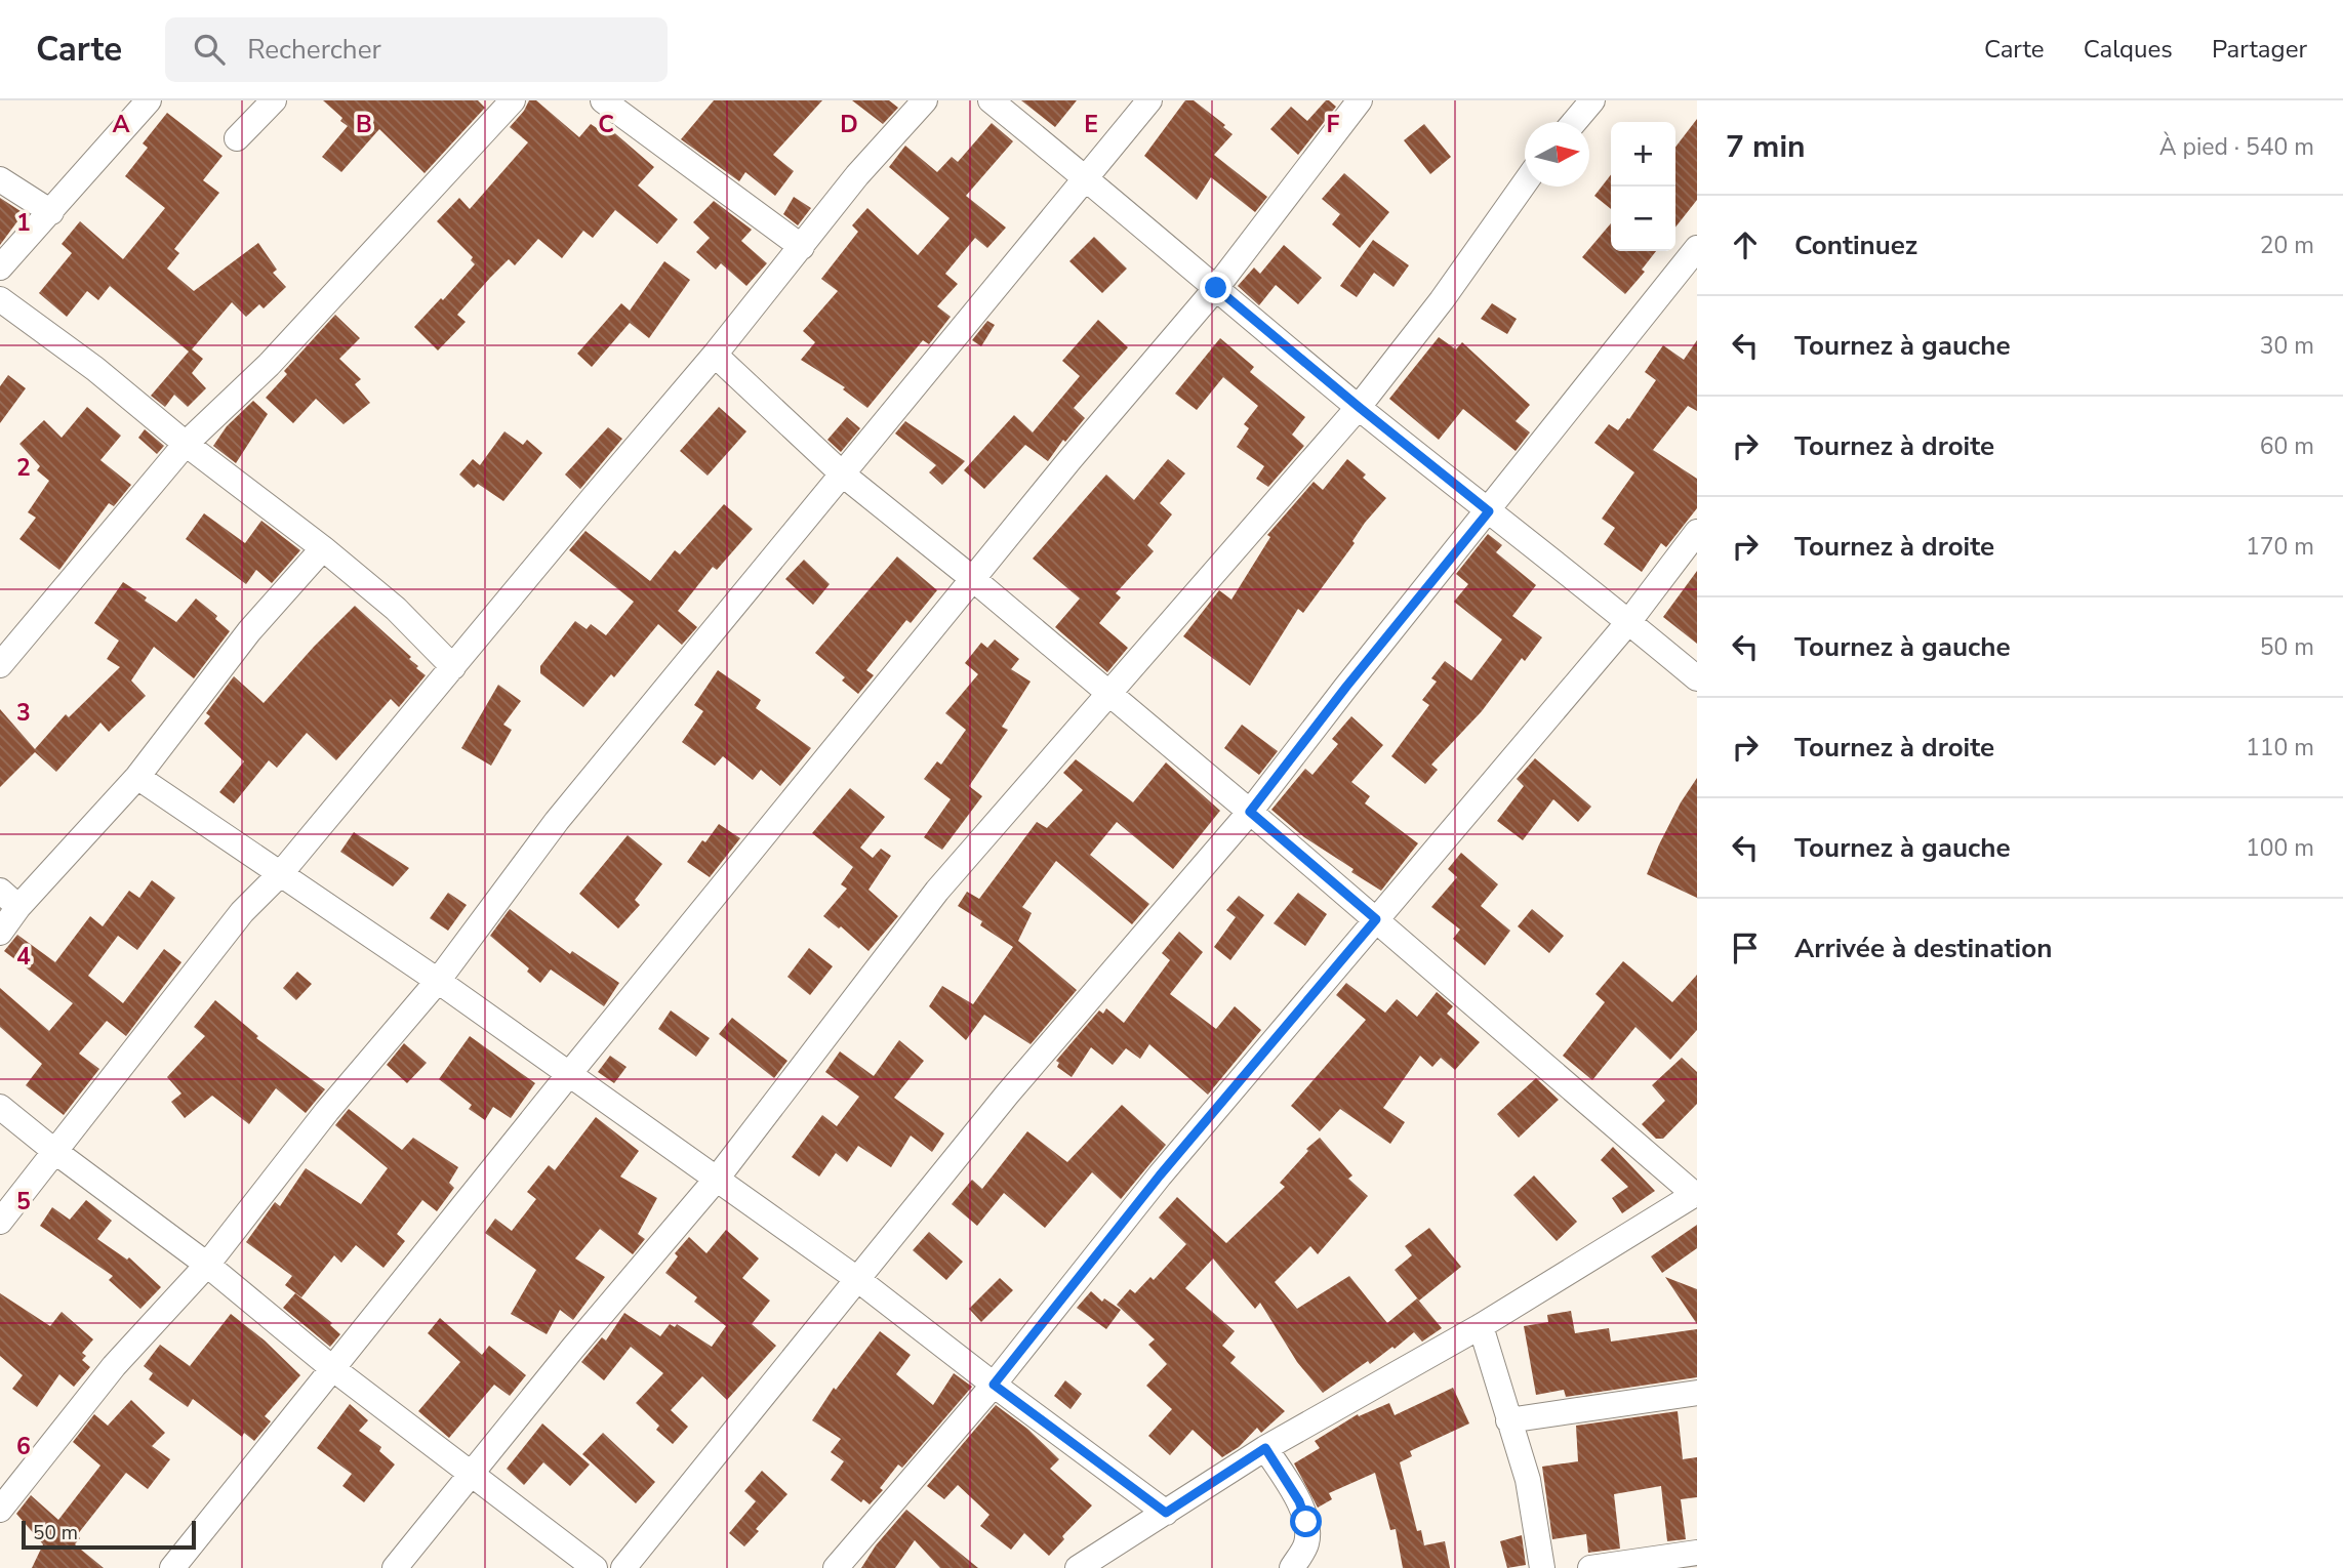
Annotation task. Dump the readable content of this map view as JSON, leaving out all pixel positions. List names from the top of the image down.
{
  "scale_bar": "50 m",
  "north": "right",
  "page": {
    "header": "Carte",
    "search": "Rechercher",
    "nav": ["Carte", "Calques", "Partager"],
    "heading": ["7 min", "À pied · 540 m"],
    "map_buttons": ["+", "−"],
    "list": [
      ["Continuez", "20 m"],
      ["Tournez à gauche", "30 m"],
      ["Tournez à droite", "60 m"],
      ["Tournez à droite", "170 m"],
      ["Tournez à gauche", "50 m"],
      ["Tournez à droite", "110 m"],
      ["Tournez à gauche", "100 m"],
      "Arrivée à destination"
    ],
    "scale": "50 m"
  },
  "grid": {
    "columns": [
      "A",
      "B",
      "C",
      "D",
      "E",
      "F"
    ],
    "rows": [
      "1",
      "2",
      "3",
      "4",
      "5",
      "6"
    ]
  }
}
